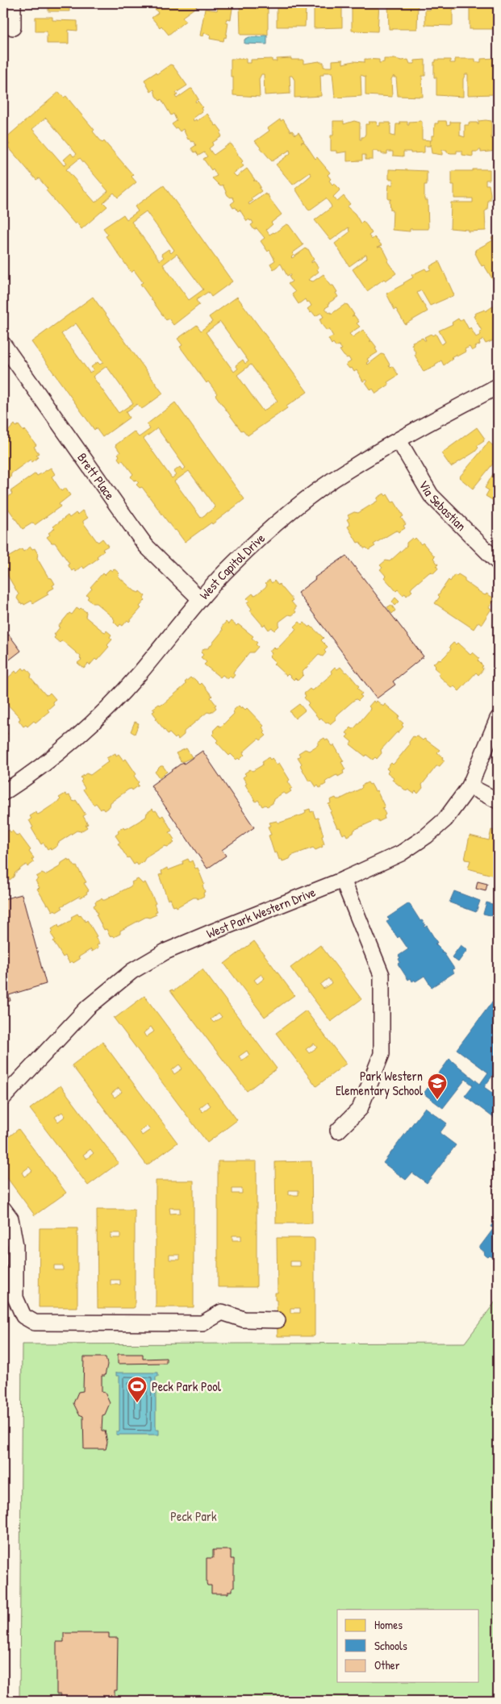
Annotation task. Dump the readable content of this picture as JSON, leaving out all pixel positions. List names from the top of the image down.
{
  "streets": {
    "street": [
      "Brett Place",
      "Via Sebastian",
      "West Capitol Drive",
      "West Park Western Drive"
    ]
  },
  "crossings": [
    ["Brett Place", "West Capitol Drive"],
    ["Via Sebastian", "West Capitol Drive"]
  ],
  "parks": ["Peck Park"],
  "places": {
    "school or university": ["Park Western Elementary School"],
    "sports": ["Peck Park Pool"]
  },
  "legend": ["Homes", "Schools", "Other"]
}
